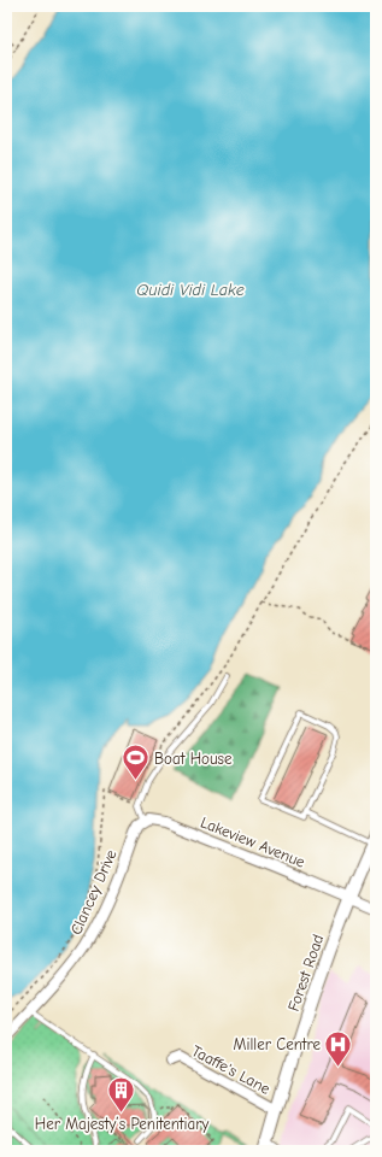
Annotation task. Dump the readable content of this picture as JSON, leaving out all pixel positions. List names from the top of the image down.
{
  "streets": {
    "street": [
      "Lakeview Avenue",
      "Clancey Drive",
      "Forest Road",
      "Taaffe's Lane"
    ]
  },
  "crossings": [
    ["Lakeview Avenue", "Clancey Drive"],
    ["Lakeview Avenue", "Forest Road"],
    ["Forest Road", "Taaffe's Lane"]
  ],
  "water": ["Quidi Vidi Lake"],
  "places": {
    "sports": ["Boat House"],
    "hospital": ["Miller Centre"],
    "building": ["Her Majesty’s Penitentiary"]
  }
}
